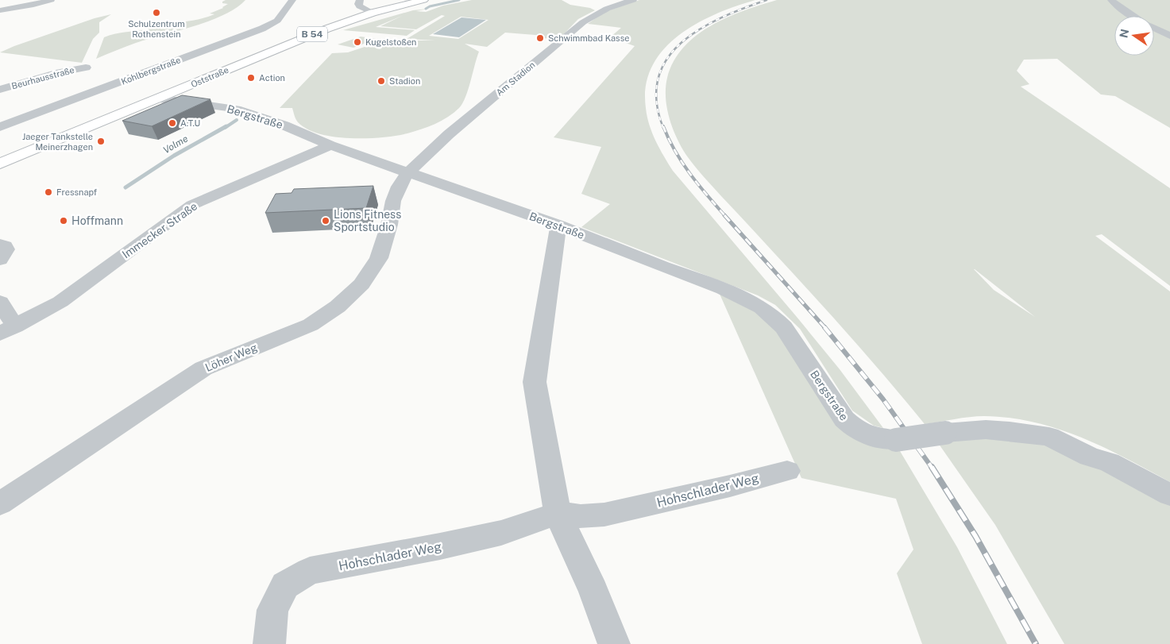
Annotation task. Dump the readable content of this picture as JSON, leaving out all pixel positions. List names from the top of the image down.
{
  "streets": {
    "main road": ["B 54", "Oststraße"],
    "street": [
      "Kohlbergstraße",
      "Beurhausstraße",
      "Am Stadion",
      "Bergstraße",
      "Immecker Straße",
      "Löher Weg",
      "Hohschlader Weg"
    ]
  },
  "crossings": [
    ["Oststraße", "Bergstraße"],
    ["Am Stadion", "Bergstraße"],
    ["Am Stadion", "Löher Weg"],
    ["Bergstraße", "Immecker Straße"],
    ["Bergstraße", "Löher Weg"]
  ],
  "water": ["Volme"],
  "places": [
    "Schulzentrum Rothenstein",
    "Schwimmbad Kasse",
    "Kugelstoßen",
    "Action",
    "Stadion",
    "A.T.U",
    "Jaeger Tankstelle Meinerzhagen",
    "Fressnapf",
    "Hoffmann",
    "Lions Fitness Sportstudio"
  ],
  "north": "left"
}
